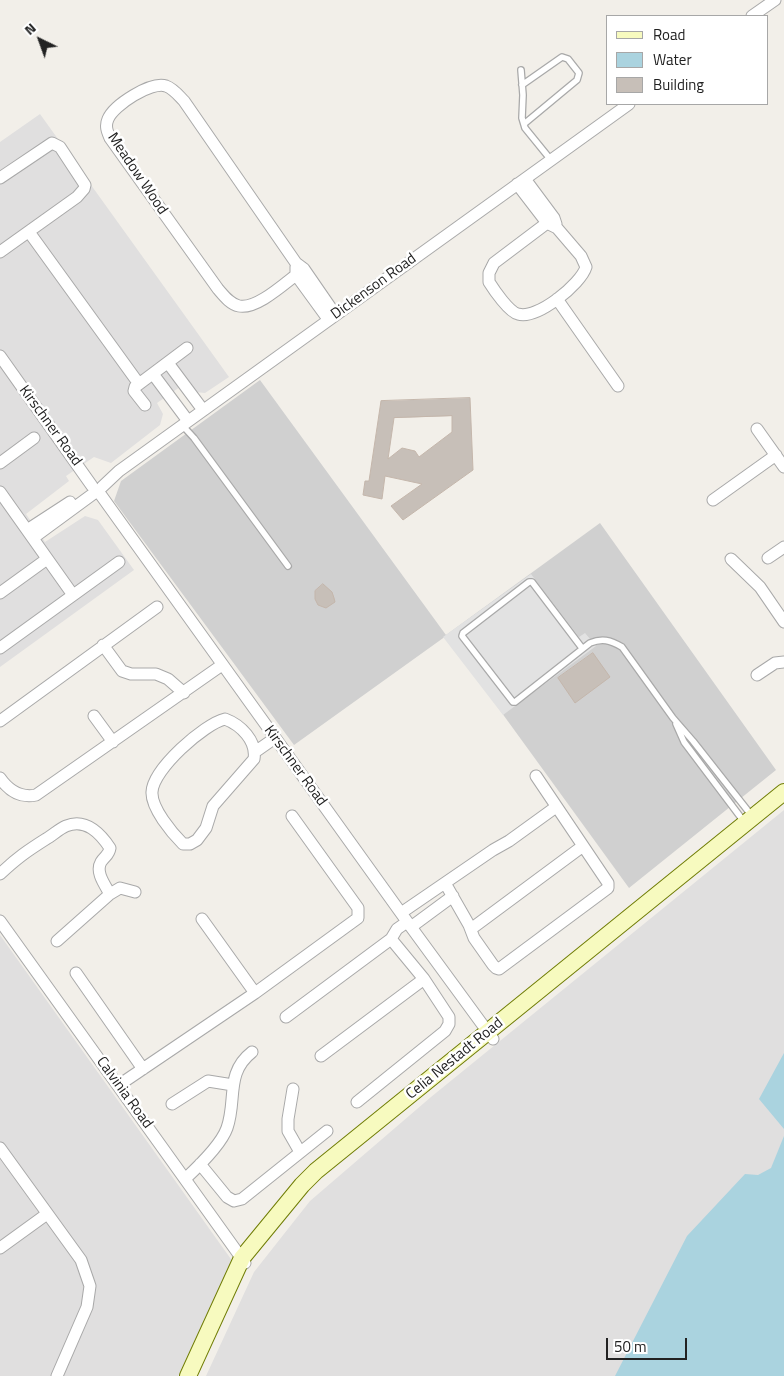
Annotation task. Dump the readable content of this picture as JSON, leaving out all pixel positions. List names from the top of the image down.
{
  "streets": {
    "street": [
      "Meadow Wood",
      "Dickenson Road",
      "Kirschner Road",
      "Celia Nestadt Road",
      "Calvinia Road"
    ]
  },
  "crossings": [
    ["Meadow Wood", "Dickenson Road"],
    ["Dickenson Road", "Kirschner Road"],
    ["Kirschner Road", "Celia Nestadt Road"],
    ["Celia Nestadt Road", "Calvinia Road"]
  ],
  "legend": ["Road", "Water", "Building"],
  "scale_bar": "50 m",
  "north": "top left"
}
